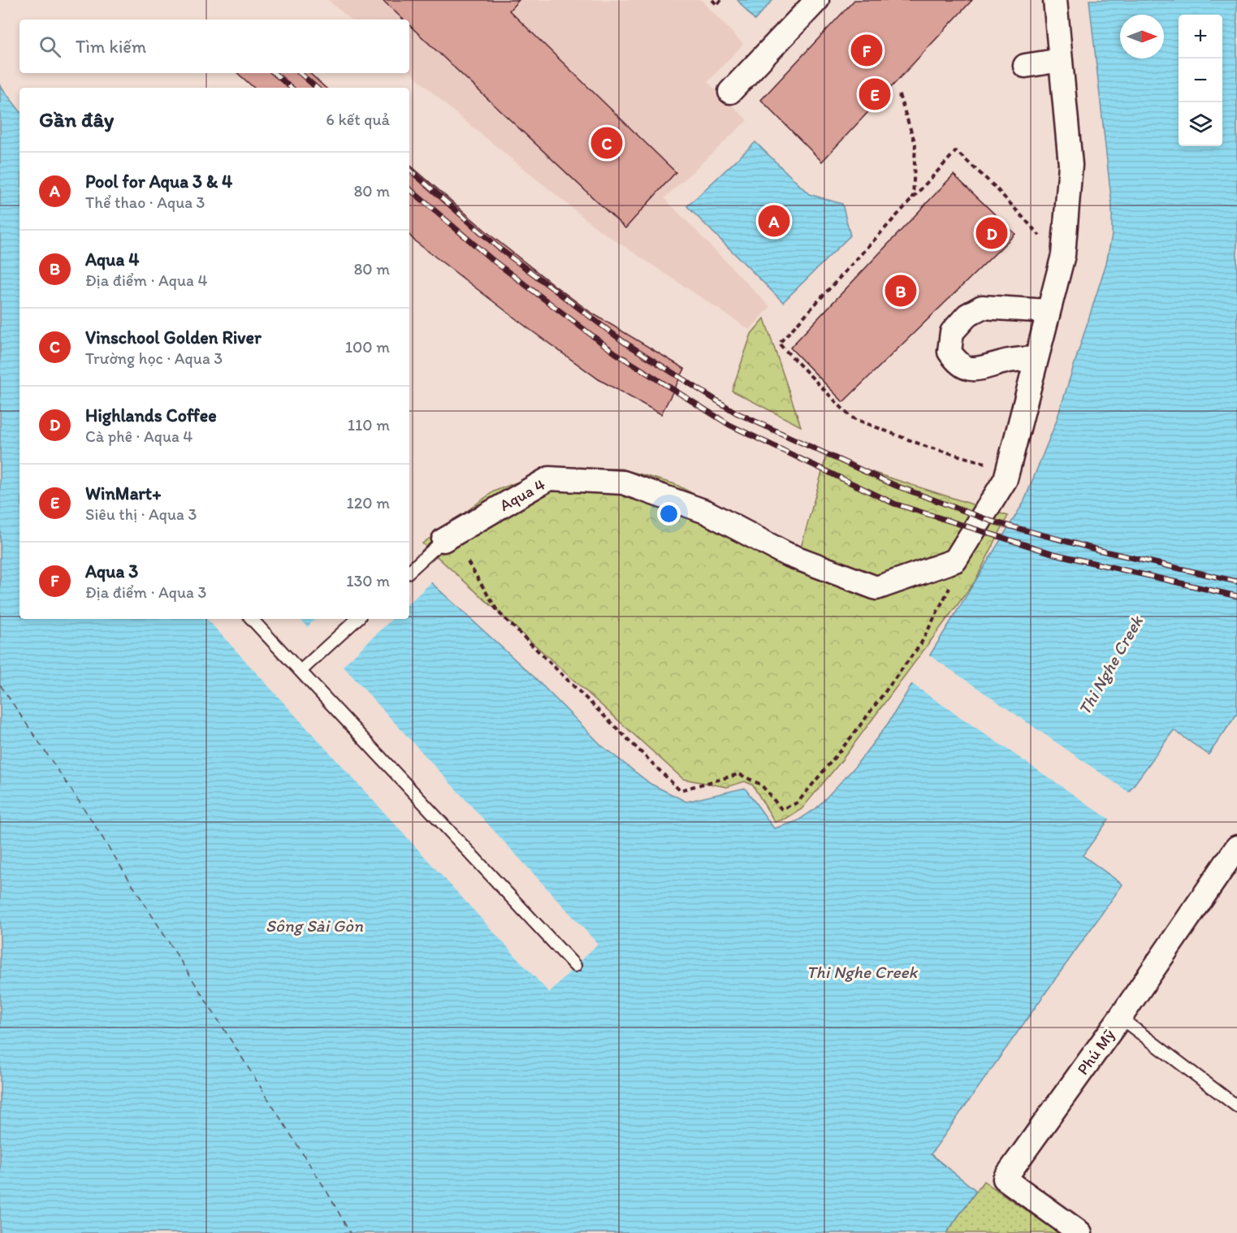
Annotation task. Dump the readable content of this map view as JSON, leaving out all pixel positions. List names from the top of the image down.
{
  "streets": {
    "street": ["Aqua 4", "Phú Mỹ"]
  },
  "water": ["Thi Nghe Creek", "Sông Sài Gòn"],
  "north": "right",
  "page": {
    "map_buttons": ["+", "−"],
    "search": "Tìm kiếm",
    "pins": [
      "F",
      "E",
      "C",
      "A",
      "D",
      "B"
    ],
    "heading": ["Gần đây", "6 kết quả"],
    "list": [
      {
        "mark": "A",
        "name": "Pool for Aqua 3 & 4",
        "note": "Thể thao · Aqua 3",
        "value": "80 m"
      },
      {
        "mark": "B",
        "name": "Aqua 4",
        "note": "Địa điểm · Aqua 4",
        "value": "80 m"
      },
      {
        "mark": "C",
        "name": "Vinschool Golden River",
        "note": "Trường học · Aqua 3",
        "value": "100 m"
      },
      {
        "mark": "D",
        "name": "Highlands Coffee",
        "note": "Cà phê · Aqua 4",
        "value": "110 m"
      },
      {
        "mark": "E",
        "name": "WinMart+",
        "note": "Siêu thị · Aqua 3",
        "value": "120 m"
      },
      {
        "mark": "F",
        "name": "Aqua 3",
        "note": "Địa điểm · Aqua 3",
        "value": "130 m"
      }
    ]
  }
}
